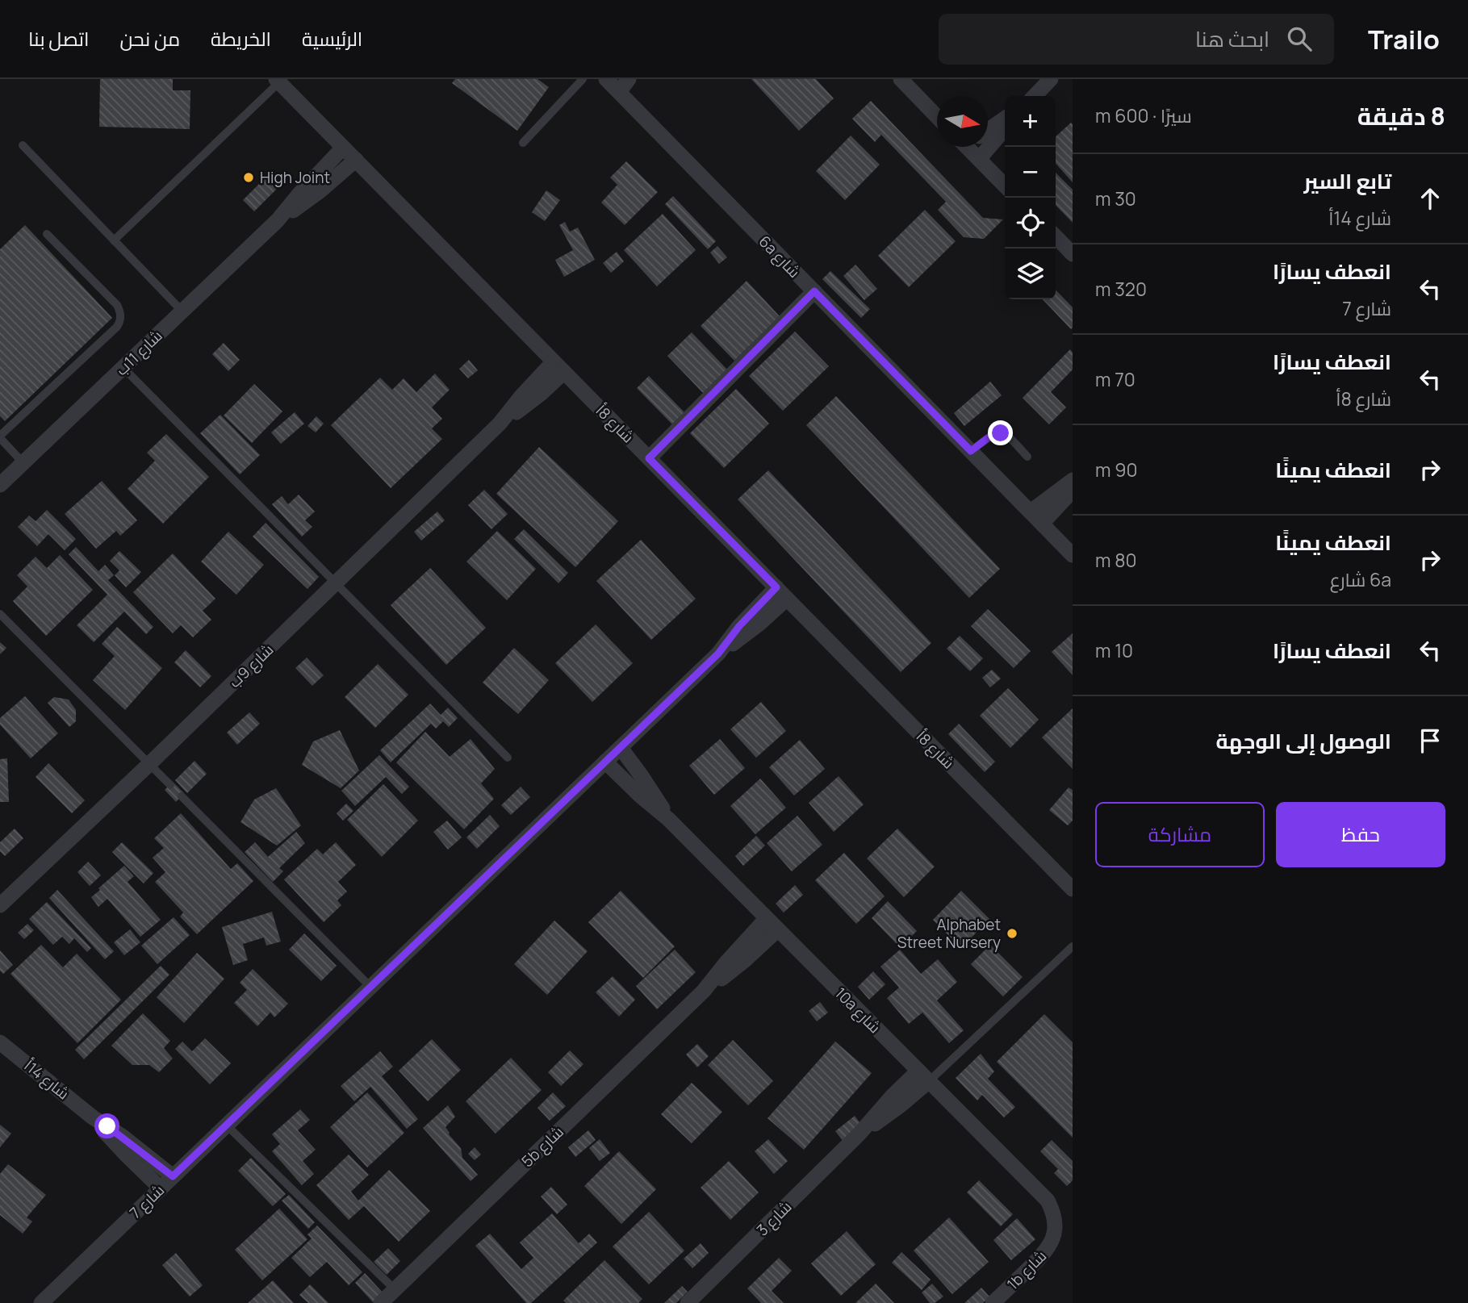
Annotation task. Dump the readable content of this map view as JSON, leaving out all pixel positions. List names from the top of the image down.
{
  "streets": {
    "street": [
      "6a شارع",
      "شارع 11ب",
      "شارع 8أ",
      "شارع 9ب",
      "10a شارع",
      "شارع 14أ",
      "5b شارع",
      "شارع 7",
      "شارع 3",
      "1b شارع"
    ]
  },
  "crossings": [
    ["شارع 11ب", "شارع 8أ"],
    ["شارع 8أ", "شارع 9ب"],
    ["شارع 8أ", "شارع 7"],
    ["10a شارع", "5b شارع"],
    ["10a شارع", "شارع 7"],
    ["10a شارع", "شارع 3"],
    ["10a شارع", "1b شارع"],
    ["شارع 14أ", "شارع 7"]
  ],
  "places": ["High Joint", "Alphabet Street Nursery"],
  "north": "right",
  "page": {
    "header": "Trailo",
    "search": "ابحث هنا",
    "nav": [
      "الرئيسية",
      "الخريطة",
      "من نحن",
      "اتصل بنا"
    ],
    "heading": ["8 دقيقة", "سيرًا · 600 m"],
    "map_buttons": ["+", "−"],
    "list": [
      ["تابع السير", "شارع 14أ", "30 m"],
      ["انعطف يسارًا", "شارع 7", "320 m"],
      ["انعطف يسارًا", "شارع 8أ", "70 m"],
      ["انعطف يمينًا", "90 m"],
      ["انعطف يمينًا", "6a شارع", "80 m"],
      ["انعطف يسارًا", "10 m"],
      "الوصول إلى الوجهة"
    ],
    "buttons": ["حفظ", "مشاركة"]
  }
}
